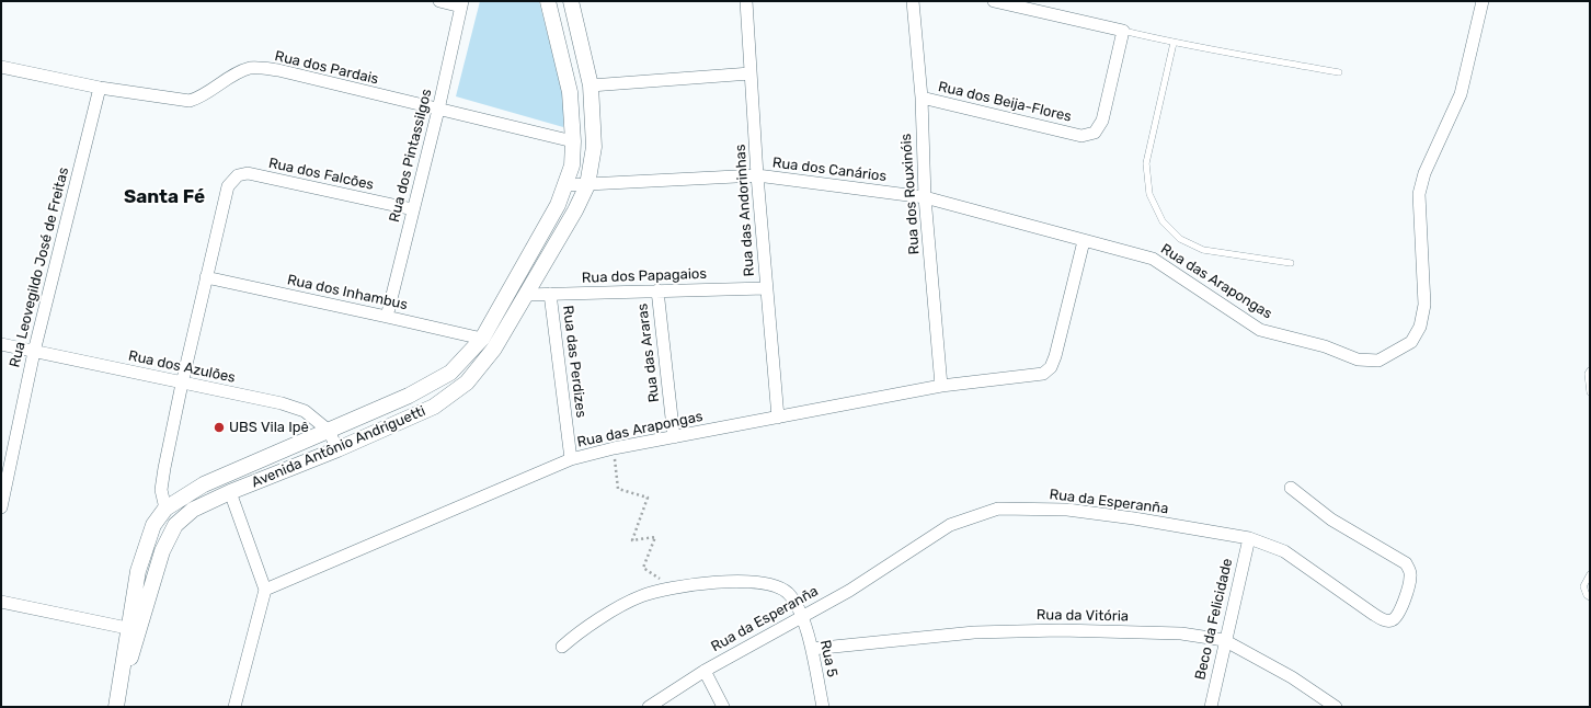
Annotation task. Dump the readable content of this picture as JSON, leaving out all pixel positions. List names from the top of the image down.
{
  "streets": {
    "street": [
      "Rua dos Pardais",
      "Rua dos Beija-Flores",
      "Rua dos Pintassilgos",
      "Rua dos Canários",
      "Rua dos Falcões",
      "Rua dos Rouxinóis",
      "Rua das Andorinhas",
      "Rua Leovegildo José de Freitas",
      "Rua dos Papagaios",
      "Rua das Arapongas",
      "Rua dos Inhambus",
      "Rua das Araras",
      "Rua das Perdizes",
      "Rua dos Azulões",
      "Avenida Antônio Andriguetti",
      "Rua da Esperanña",
      "Rua da Vitória",
      "Beco da Felicidade",
      "Rua 5"
    ]
  },
  "crossings": [
    ["Rua dos Pardais", "Rua dos Pintassilgos"],
    ["Rua dos Pardais", "Rua Leovegildo José de Freitas"],
    ["Rua dos Pardais", "Avenida Antônio Andriguetti"],
    ["Rua dos Beija-Flores", "Rua dos Rouxinóis"],
    ["Rua dos Pintassilgos", "Rua dos Falcões"],
    ["Rua dos Pintassilgos", "Rua dos Inhambus"],
    ["Rua dos Canários", "Rua dos Rouxinóis"],
    ["Rua dos Canários", "Rua das Andorinhas"],
    ["Rua dos Canários", "Rua das Arapongas"],
    ["Rua dos Canários", "Avenida Antônio Andriguetti"],
    ["Rua dos Falcões", "Rua dos Inhambus"],
    ["Rua dos Rouxinóis", "Rua das Arapongas"],
    ["Rua das Andorinhas", "Rua dos Papagaios"],
    ["Rua das Andorinhas", "Rua das Arapongas"],
    ["Rua Leovegildo José de Freitas", "Rua dos Azulões"],
    ["Rua dos Papagaios", "Rua das Araras"],
    ["Rua dos Papagaios", "Rua das Perdizes"],
    ["Rua dos Papagaios", "Avenida Antônio Andriguetti"],
    ["Rua das Arapongas", "Rua das Araras"],
    ["Rua das Arapongas", "Rua das Perdizes"],
    ["Rua dos Inhambus", "Avenida Antônio Andriguetti"],
    ["Rua dos Azulões", "Avenida Antônio Andriguetti"],
    ["Rua da Esperanña", "Beco da Felicidade"],
    ["Rua da Esperanña", "Rua 5"],
    ["Rua da Vitória", "Beco da Felicidade"],
    ["Rua da Vitória", "Rua 5"]
  ],
  "districts": ["Santa Fé"],
  "places": ["UBS Vila Ipê"]
}
